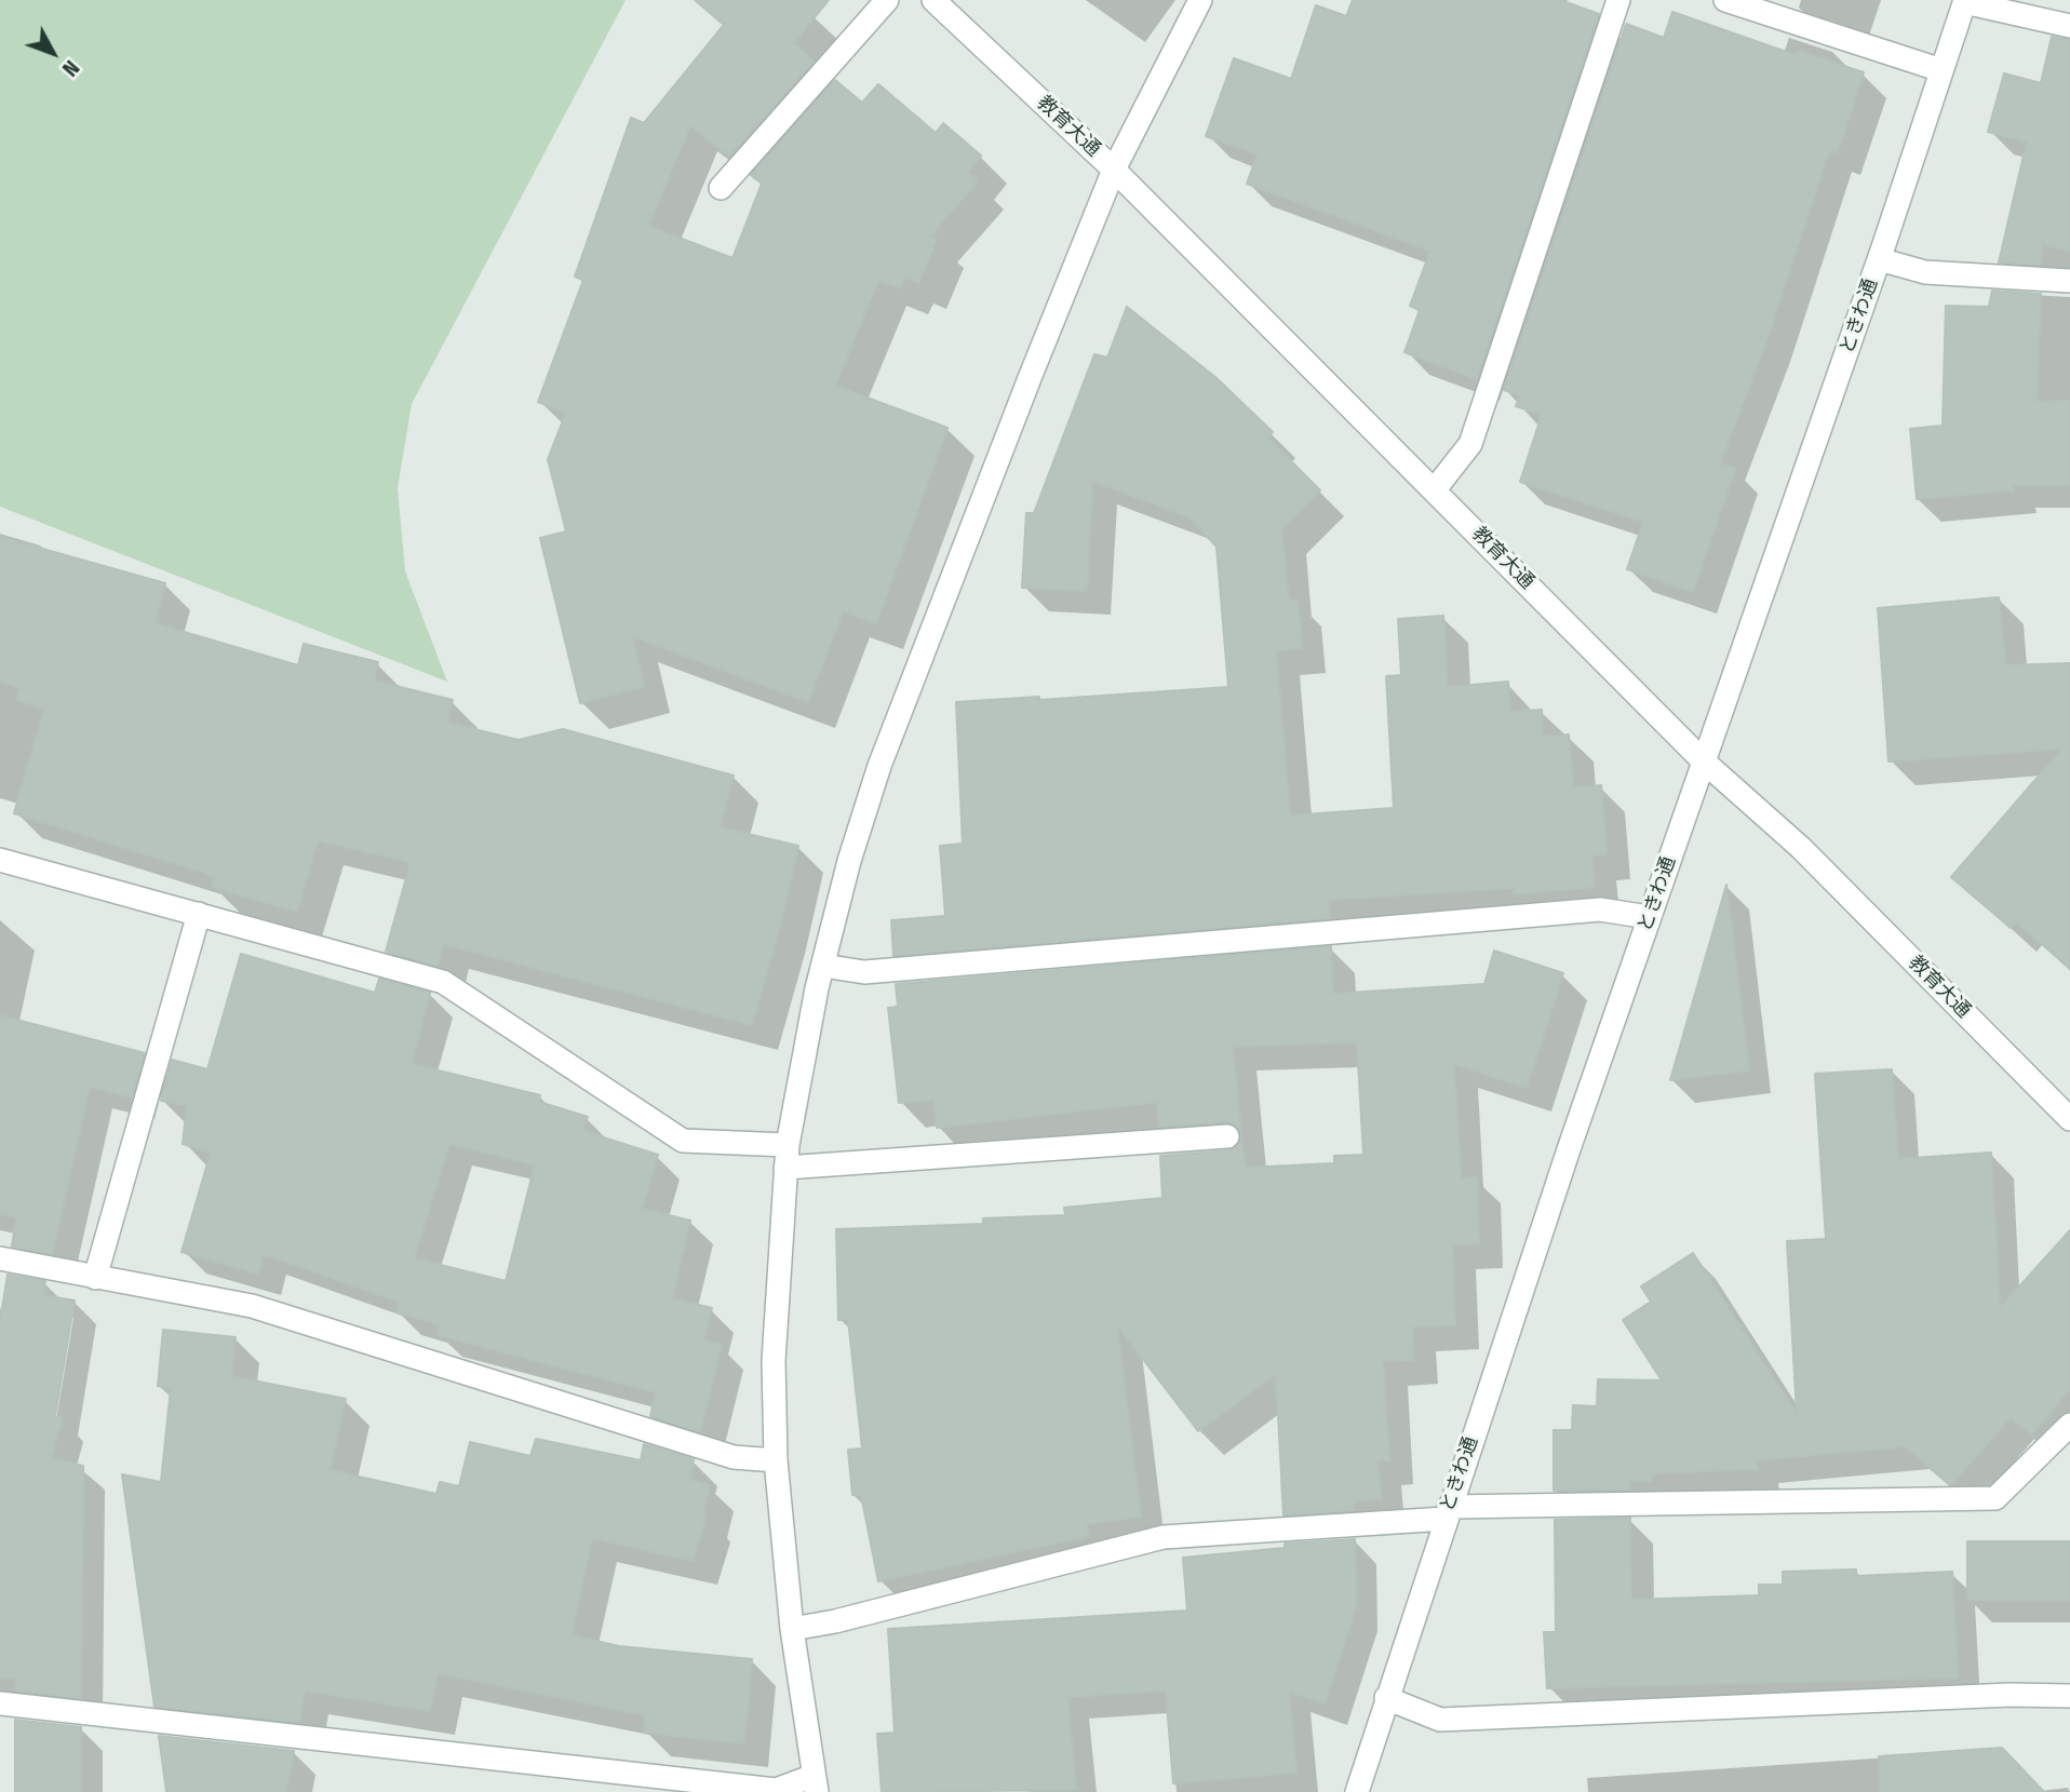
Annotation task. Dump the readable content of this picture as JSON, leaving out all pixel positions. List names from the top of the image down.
{
  "streets": {
    "street": ["教育大通", "ときわ通"]
  },
  "crossings": [
    ["教育大通", "ときわ通"]
  ],
  "north": "bottom right"
}
